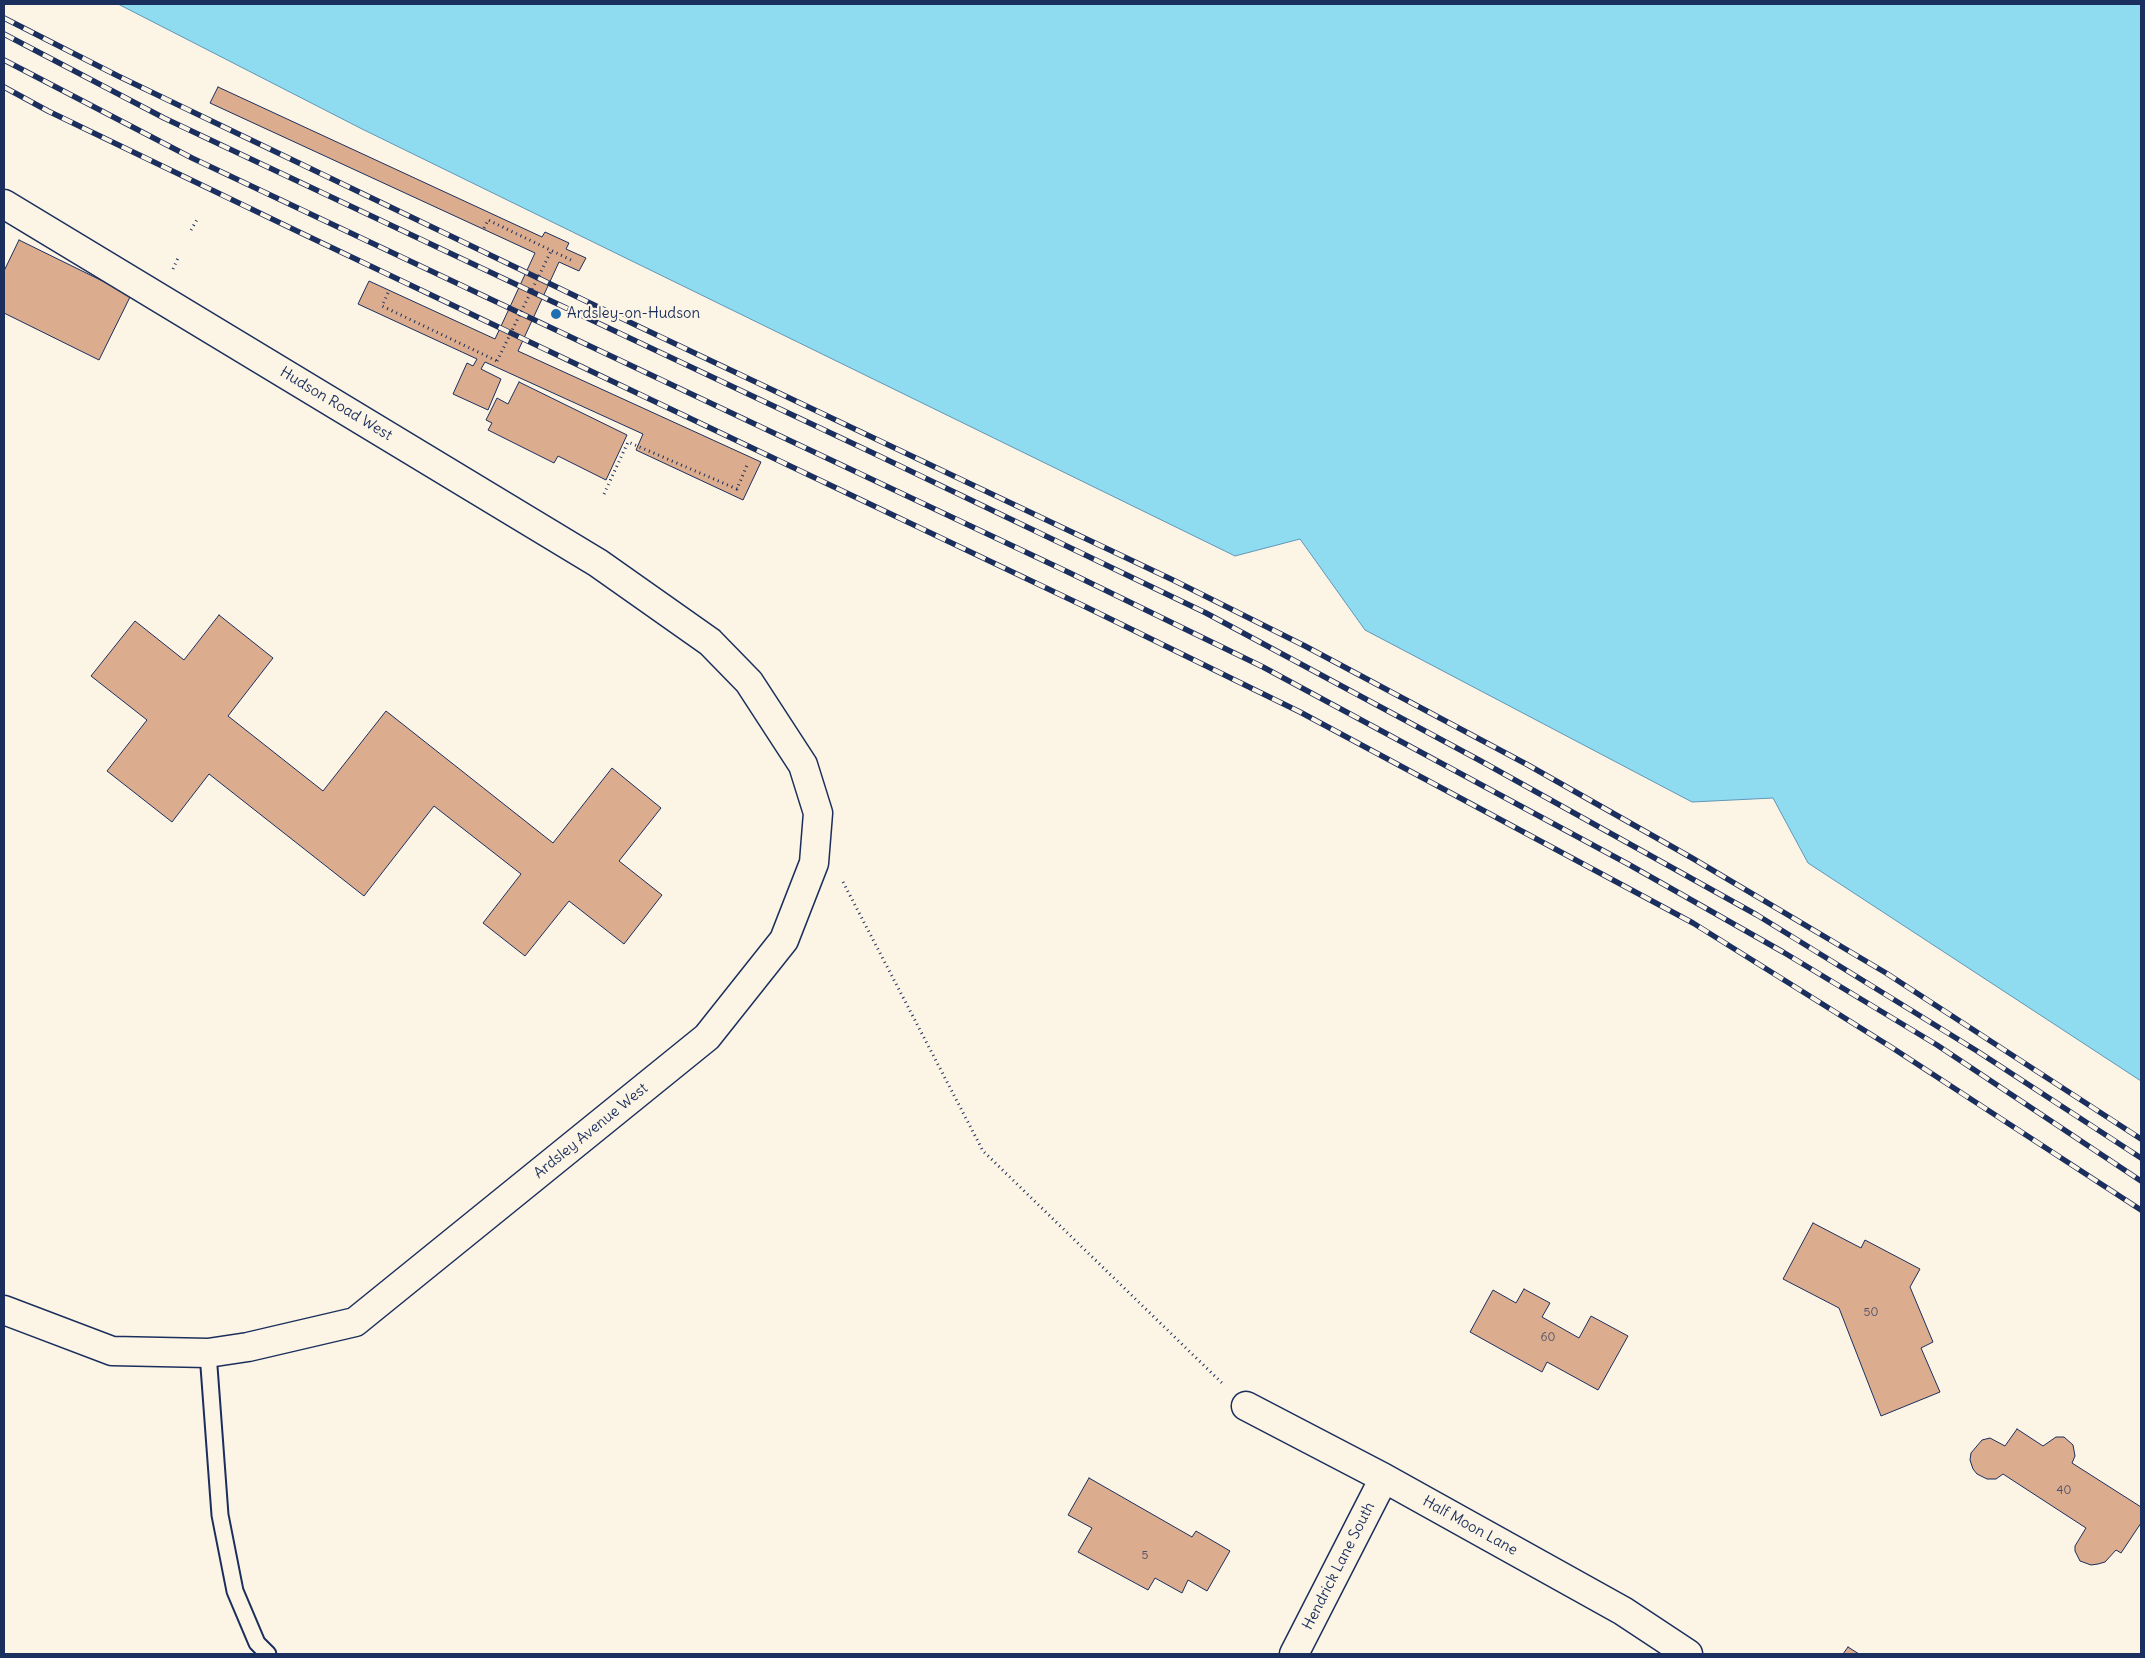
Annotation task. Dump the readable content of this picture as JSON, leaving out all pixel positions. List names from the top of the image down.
{
  "streets": {
    "street": [
      "Hudson Road West",
      "Ardsley Avenue West",
      "Half Moon Lane",
      "Hendrick Lane South"
    ]
  },
  "crossings": [
    ["Hudson Road West", "Ardsley Avenue West"],
    ["Half Moon Lane", "Hendrick Lane South"]
  ],
  "places": ["Ardsley-on-Hudson"],
  "house_numbers": [
    "50",
    "60",
    "40",
    "5"
  ]
}
